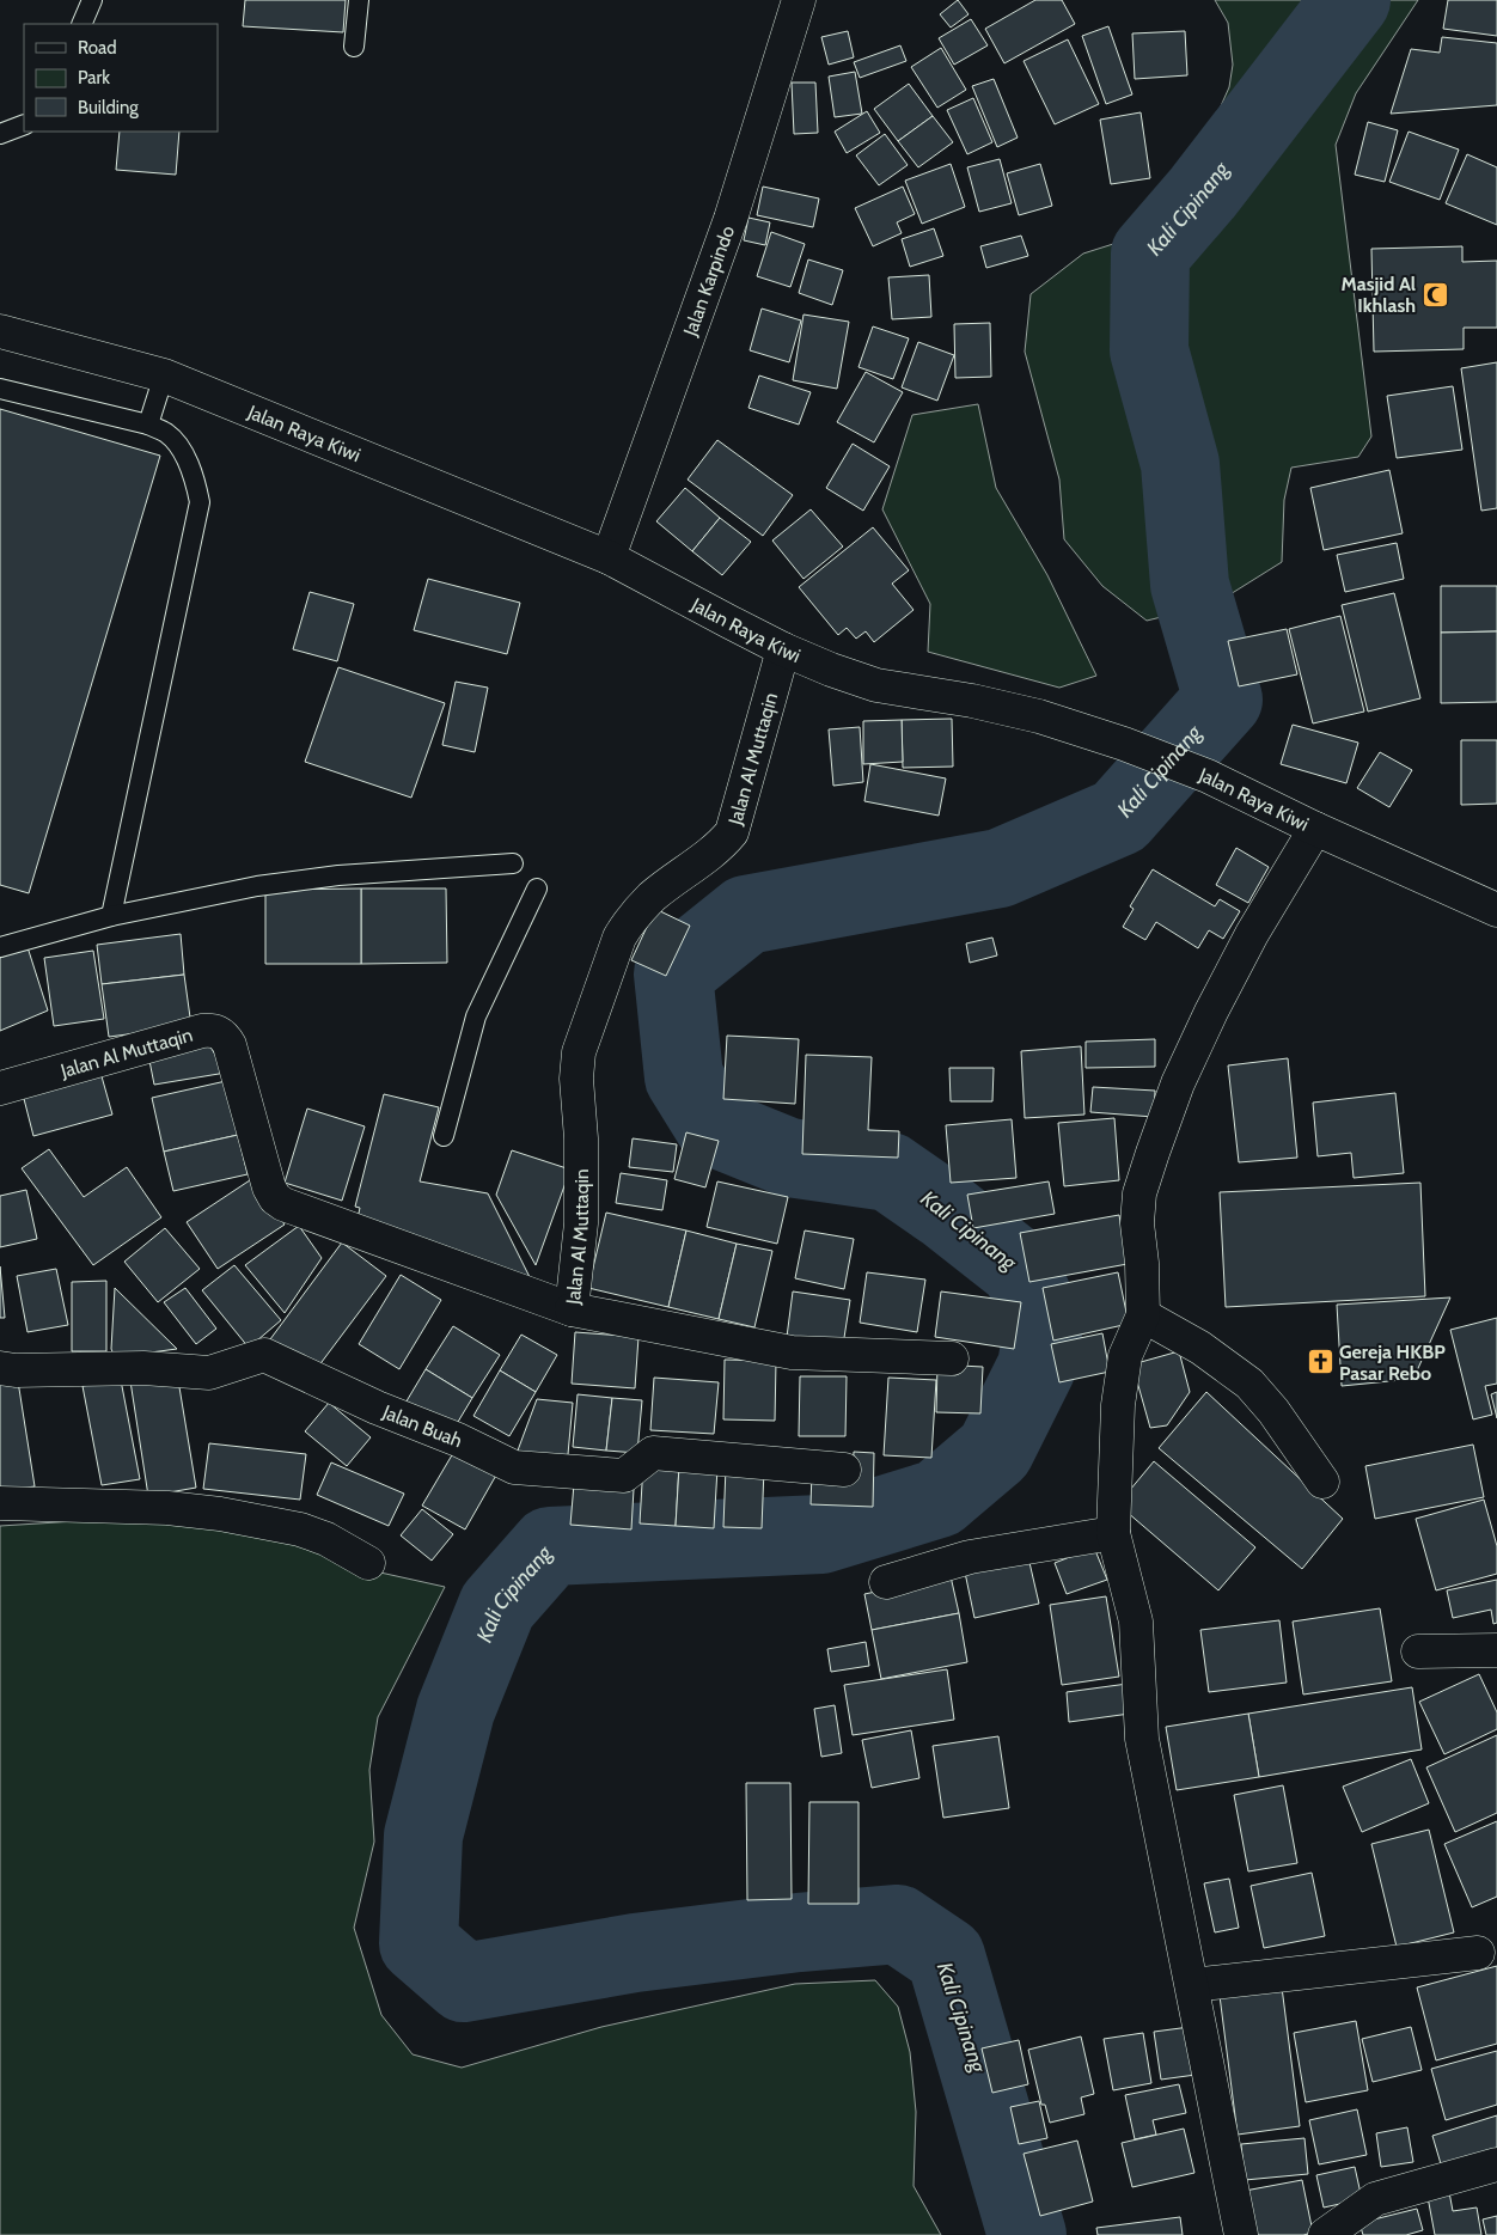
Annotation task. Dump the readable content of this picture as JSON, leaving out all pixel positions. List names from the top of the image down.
{
  "streets": {
    "street": [
      "Jalan Karpindo",
      "Jalan Raya Kiwi",
      "Jalan Al Muttaqin",
      "Jalan Buah"
    ]
  },
  "crossings": [
    ["Jalan Karpindo", "Jalan Raya Kiwi"],
    ["Jalan Raya Kiwi", "Jalan Al Muttaqin"]
  ],
  "water": ["Kali Cipinang"],
  "places": {
    "mosque": ["Masjid Al Ikhlash"],
    "church": ["Gereja HKBP Pasar Rebo"]
  },
  "legend": ["Road", "Park", "Building"]
}
